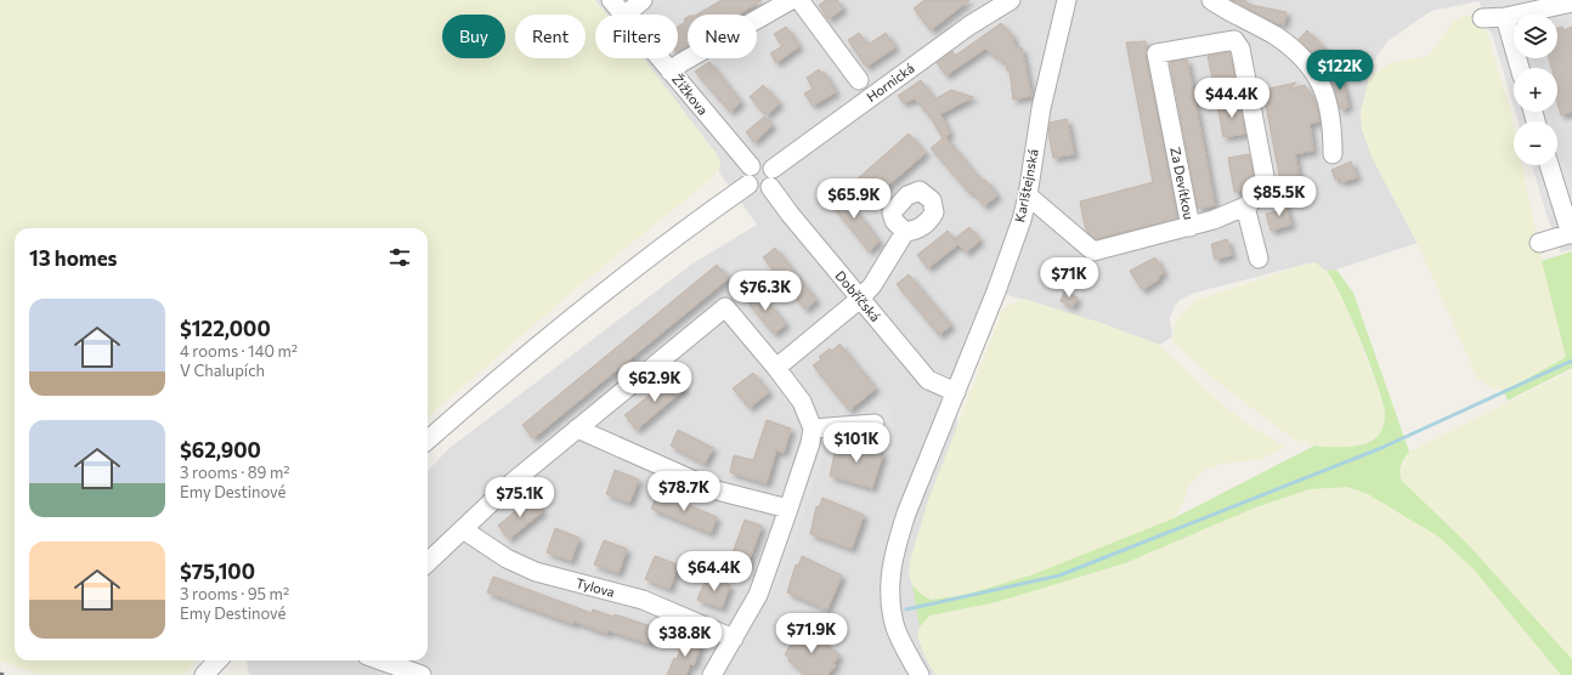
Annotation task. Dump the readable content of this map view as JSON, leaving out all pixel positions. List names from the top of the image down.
{
  "streets": {
    "street": [
      "Hornická",
      "Žižkova",
      "Za Devítkou",
      "Karlštejnská",
      "Dobříčská",
      "Tylova"
    ]
  },
  "crossings": [
    ["Hornická", "Žižkova"],
    ["Hornická", "Dobříčská"],
    ["Žižkova", "Dobříčská"],
    ["Za Devítkou", "Karlštejnská"],
    ["Karlštejnská", "Dobříčská"]
  ],
  "page": {
    "map_buttons": ["+", "−"],
    "chip": [
      "Buy",
      "Rent",
      "Filters",
      "New"
    ],
    "price": [
      "$122K",
      "$44.4K",
      "$85.5K",
      "$65.9K",
      "$71K",
      "$76.3K",
      "$62.9K",
      "$101K",
      "$78.7K",
      "$75.1K",
      "$64.4K",
      "$71.9K",
      "$38.8K"
    ],
    "heading": "13 homes",
    "list": [
      {
        "name": "$122,000",
        "note": "4 rooms · 140 m² · V Chalupích"
      },
      {
        "name": "$62,900",
        "note": "3 rooms · 89 m² · Emy Destinové"
      },
      {
        "name": "$75,100",
        "note": "3 rooms · 95 m² · Emy Destinové"
      }
    ]
  }
}
